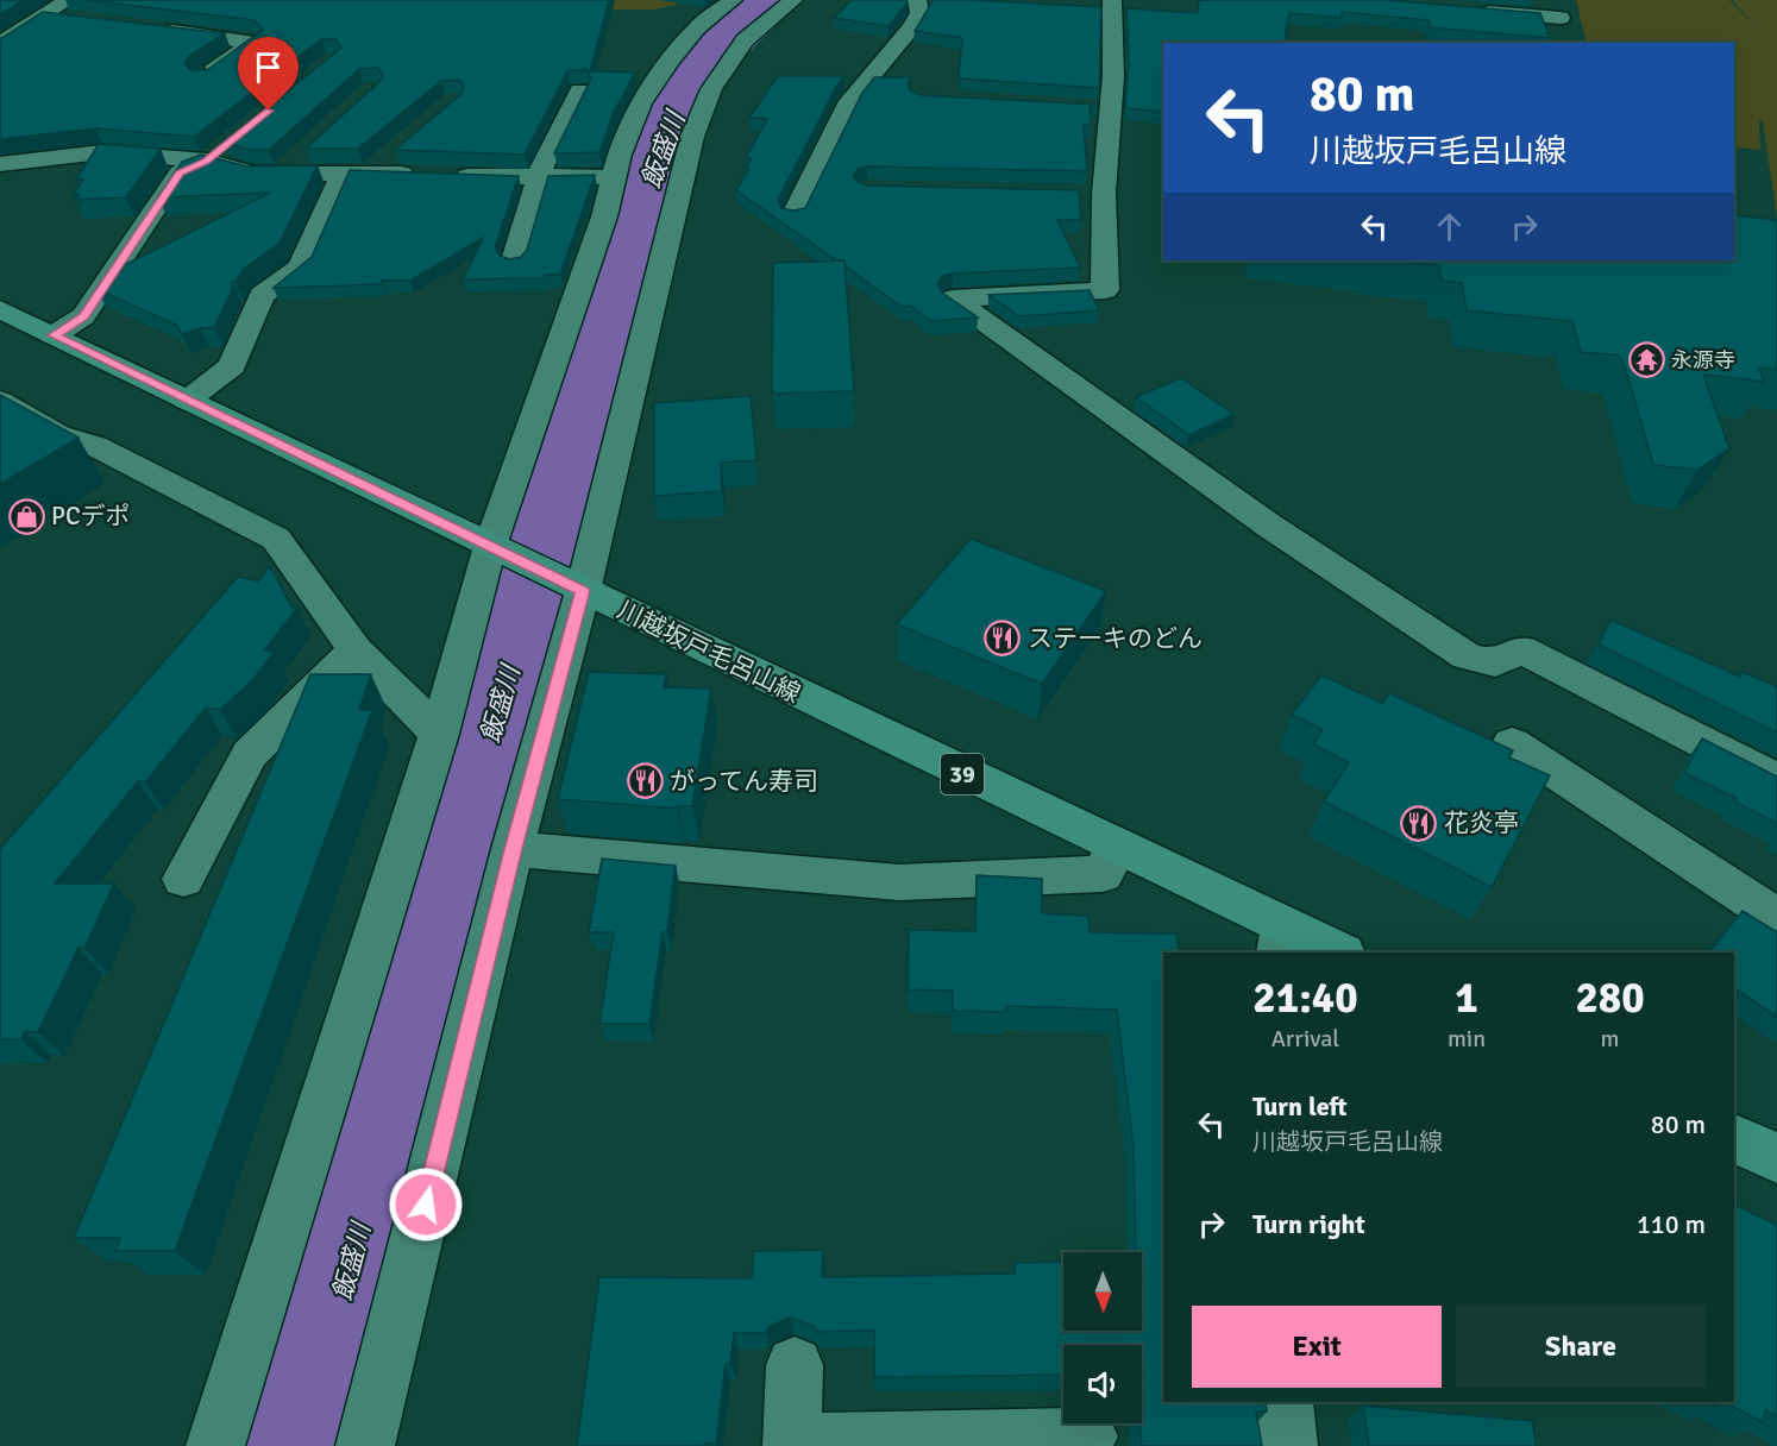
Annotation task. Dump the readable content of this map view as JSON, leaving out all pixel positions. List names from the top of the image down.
{
  "streets": {
    "main road": ["川越坂戸毛呂山線", "39"]
  },
  "water": ["飯盛川"],
  "places": {
    "temple": ["永源寺"],
    "shop": ["PCデポ"],
    "restaurant": ["ステーキのどん", "がってん寿司", "花炎亭"]
  },
  "north": "bottom",
  "page": {
    "turn": ["80 m", "川越坂戸毛呂山線"],
    "eta": [
      "21:40",
      "Arrival",
      "1",
      "min",
      "280",
      "m"
    ],
    "list": [
      {
        "name": "Turn left",
        "note": "川越坂戸毛呂山線",
        "value": "80 m"
      },
      {
        "name": "Turn right",
        "value": "110 m"
      }
    ],
    "buttons": ["Exit", "Share"]
  }
}
